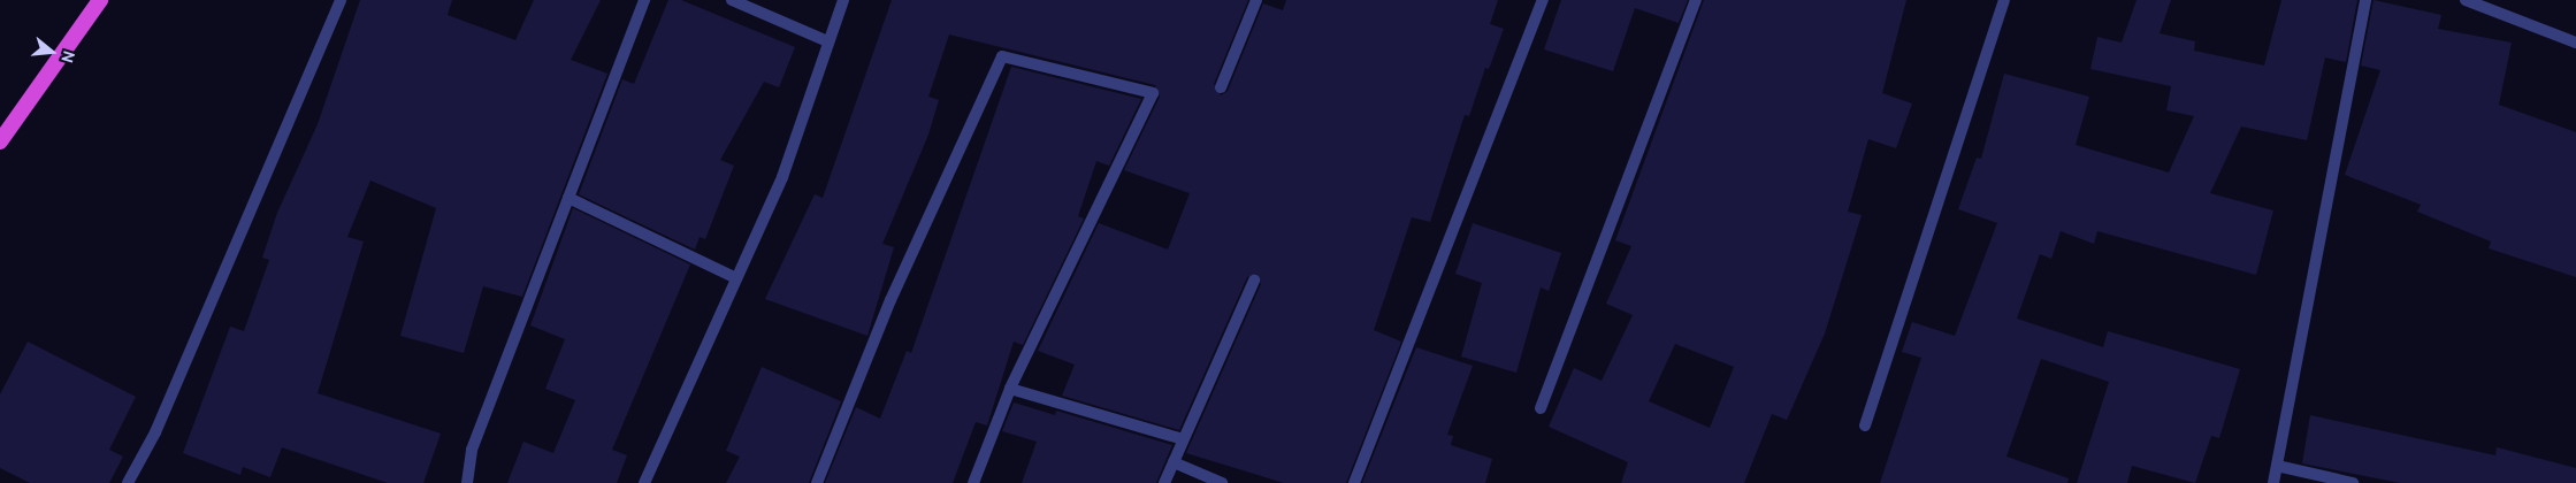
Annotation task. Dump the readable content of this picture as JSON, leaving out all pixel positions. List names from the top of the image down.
{
  "north": "right"
}
